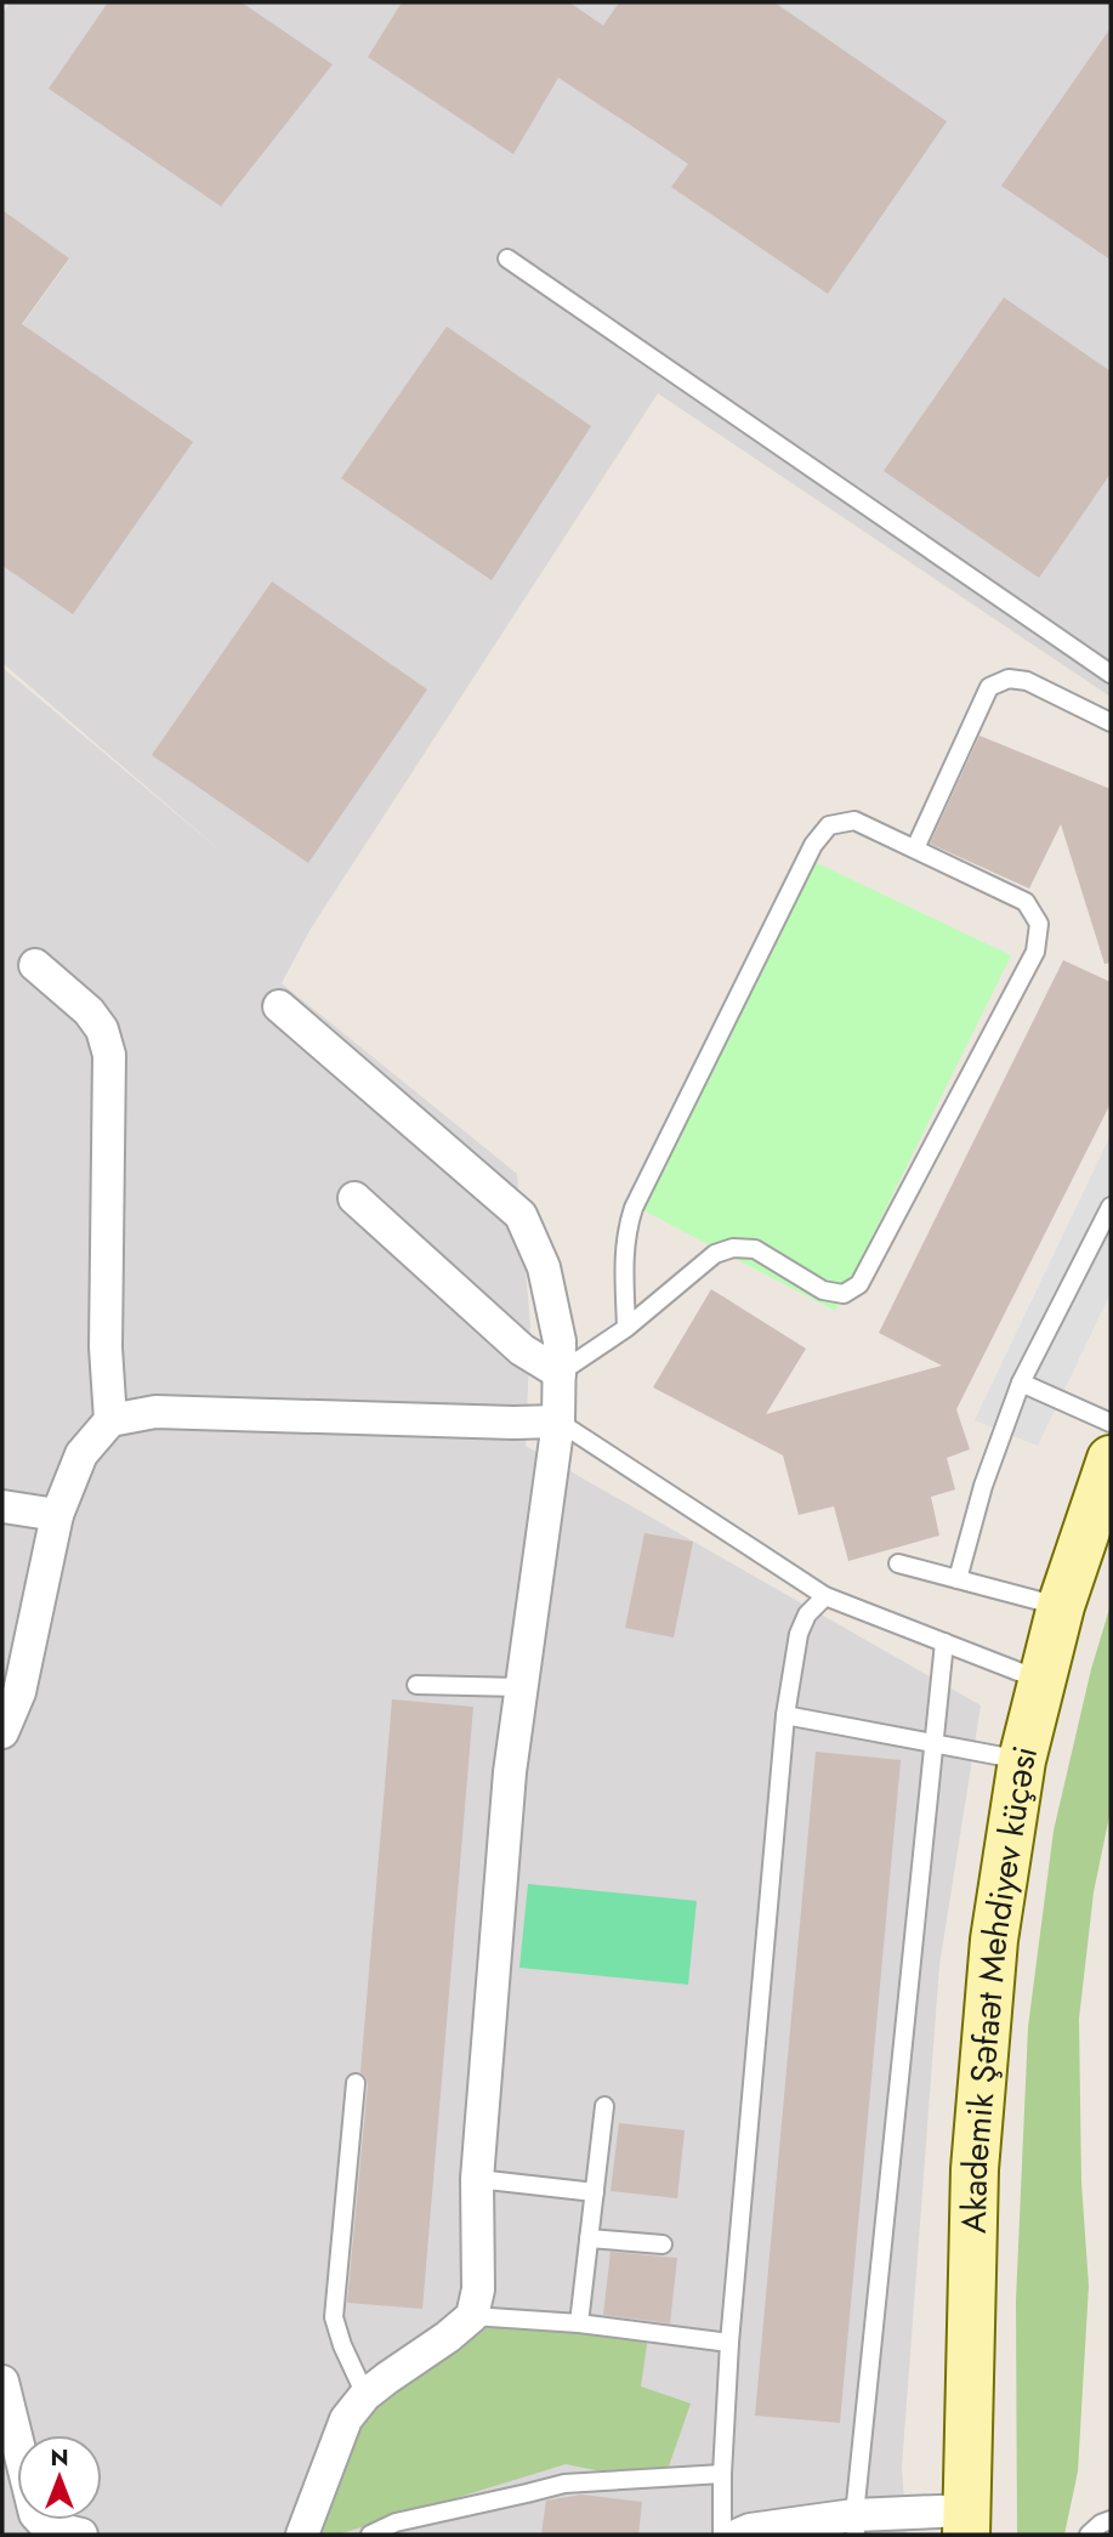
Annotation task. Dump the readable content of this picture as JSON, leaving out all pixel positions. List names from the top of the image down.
{
  "streets": {
    "main road": ["Akademik Şəfaət Mehdiyev küçəsi"]
  },
  "north": "top"
}
